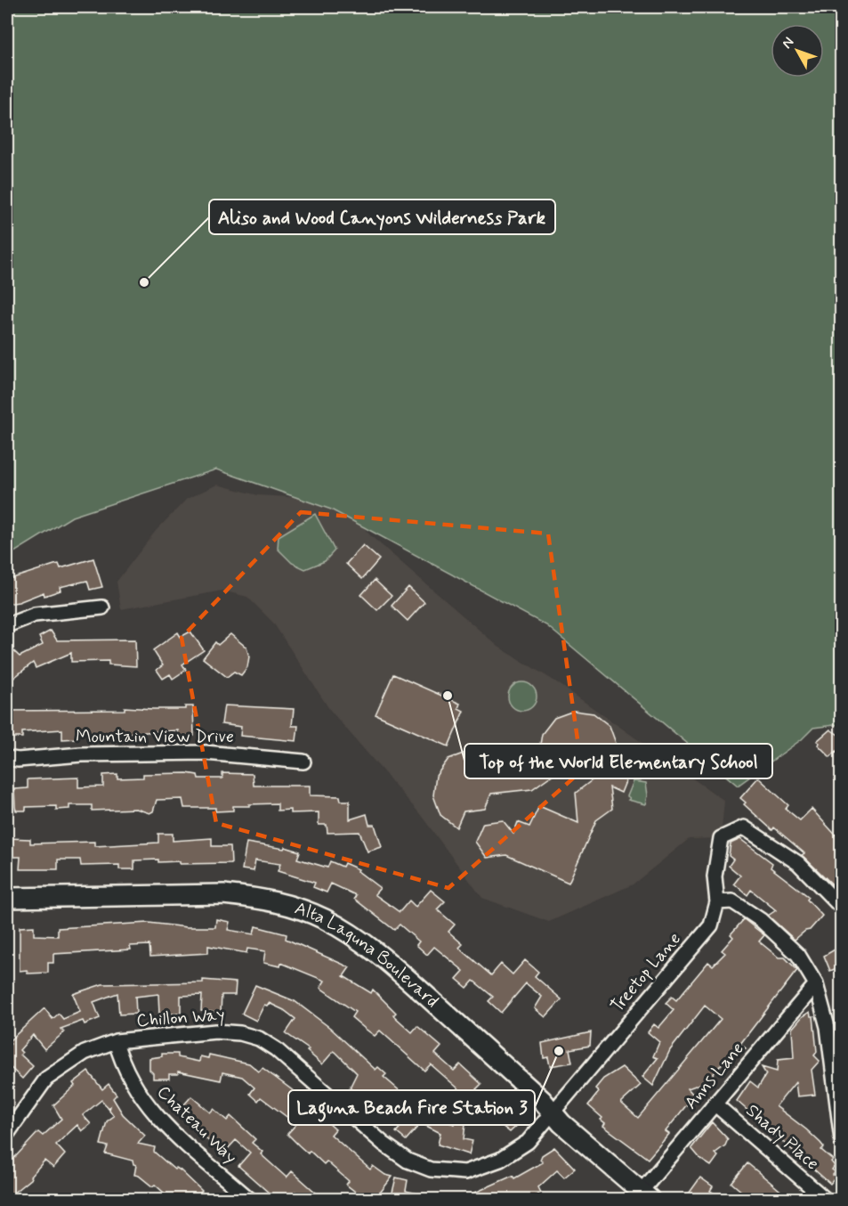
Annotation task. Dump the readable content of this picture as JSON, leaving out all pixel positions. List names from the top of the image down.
{
  "streets": {
    "main road": ["Alta Laguna Boulevard"],
    "street": [
      "Mountain View Drive",
      "Treetop Lane",
      "Chillon Way",
      "Anns Lane",
      "Chateau Way",
      "Shady Place"
    ]
  },
  "crossings": [
    ["Alta Laguna Boulevard", "Treetop Lane"],
    ["Alta Laguna Boulevard", "Chillon Way"],
    ["Alta Laguna Boulevard", "Anns Lane"],
    ["Treetop Lane", "Chillon Way"],
    ["Chillon Way", "Chateau Way"],
    ["Anns Lane", "Shady Place"]
  ],
  "places": ["Aliso and Wood Canyons Wilderness Park", "Top of the World Elementary School", "Laguna Beach Fire Station 3"],
  "north": "top left"
}
